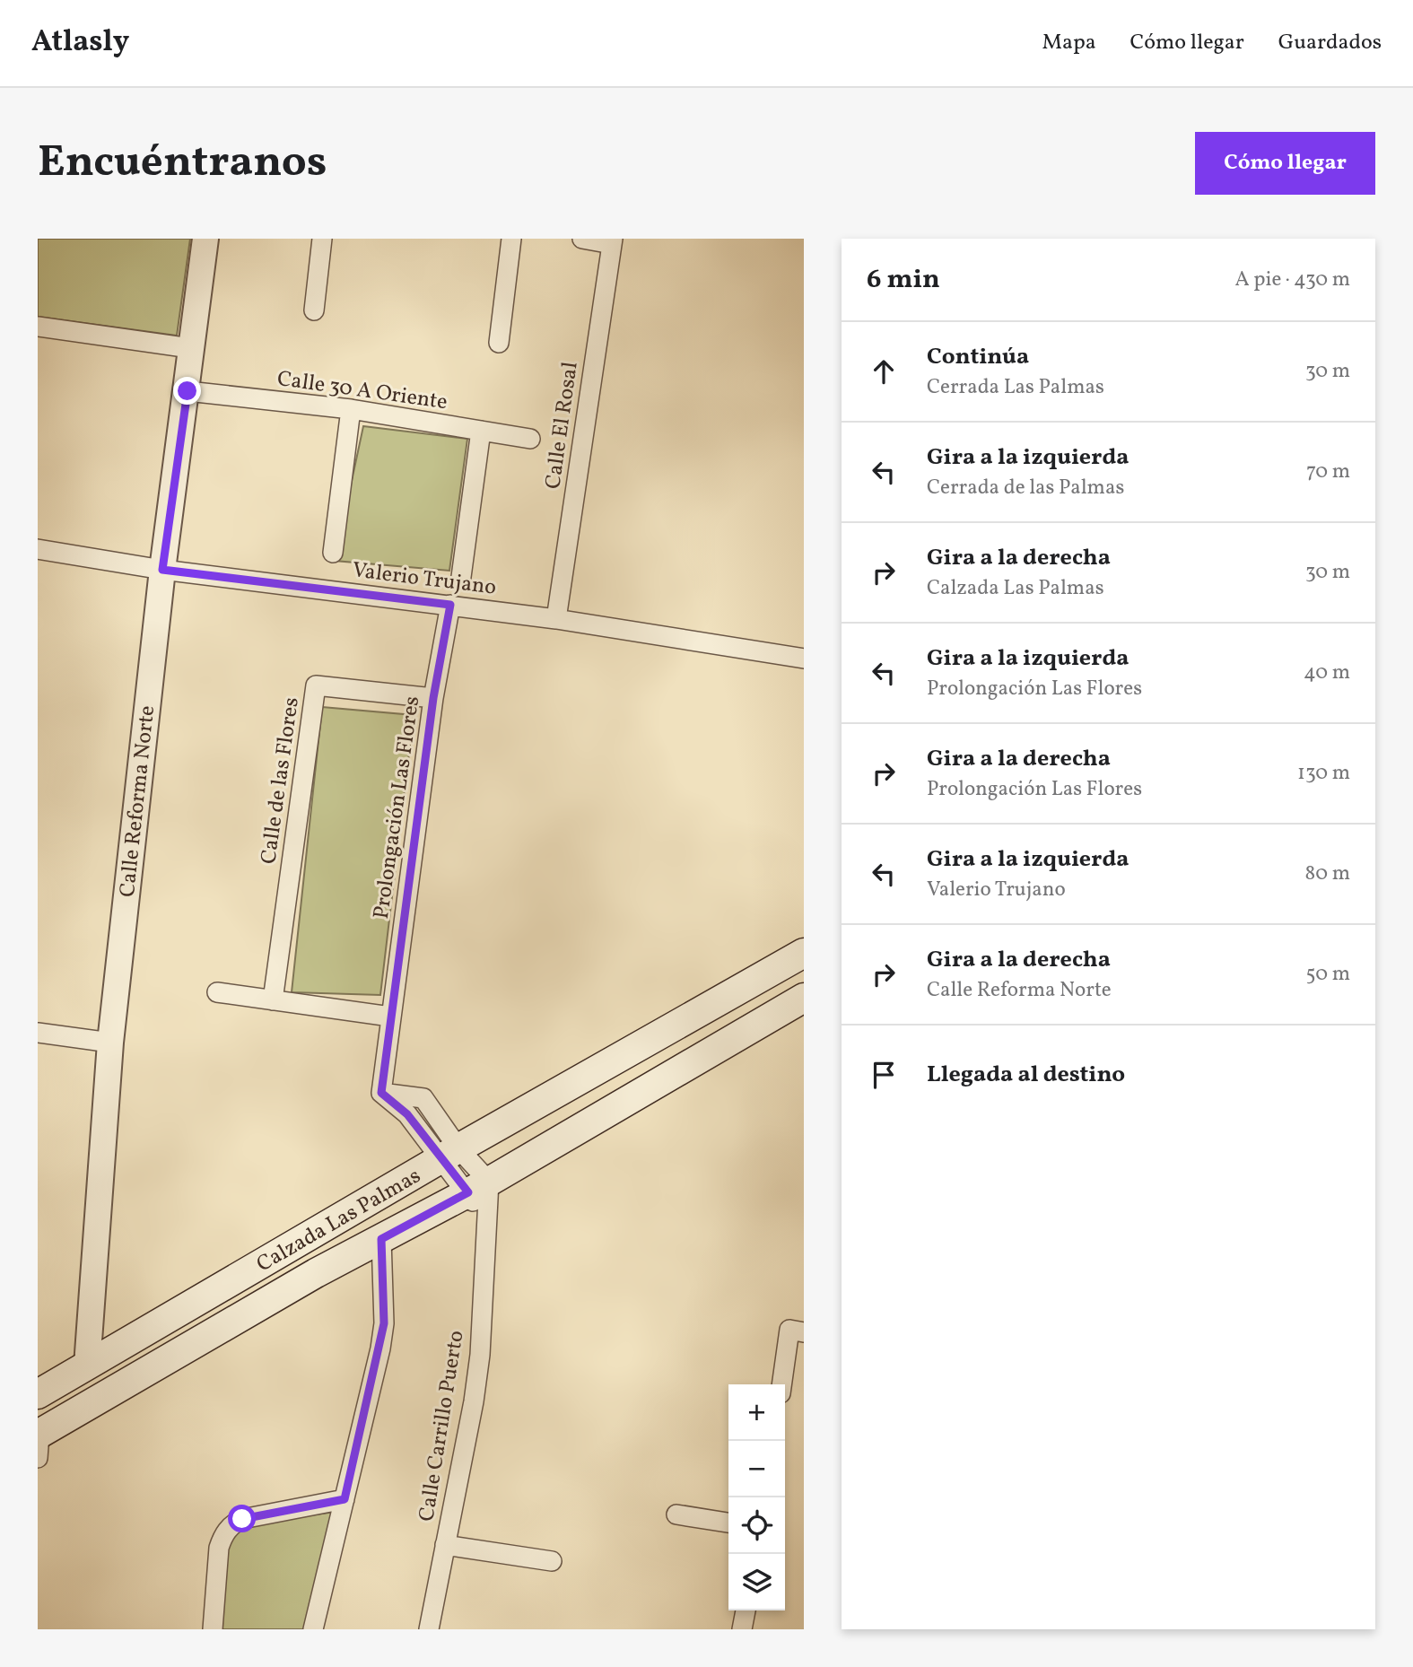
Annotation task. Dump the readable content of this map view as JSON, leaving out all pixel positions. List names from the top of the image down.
{
  "streets": {
    "main road": ["Calzada Las Palmas"],
    "street": [
      "Calle 30 A Oriente",
      "Calle El Rosal",
      "Valerio Trujano",
      "Calle de las Flores",
      "Calle Reforma Norte",
      "Prolongación Las Flores",
      "Calle Carrillo Puerto"
    ]
  },
  "crossings": [
    ["Calle 30 A Oriente", "Calle Reforma Norte"],
    ["Calle El Rosal", "Valerio Trujano"],
    ["Valerio Trujano", "Calle Reforma Norte"],
    ["Valerio Trujano", "Prolongación Las Flores"],
    ["Calle de las Flores", "Prolongación Las Flores"],
    ["Calle Reforma Norte", "Calzada Las Palmas"],
    ["Prolongación Las Flores", "Calzada Las Palmas"],
    ["Prolongación Las Flores", "Calle Carrillo Puerto"],
    ["Calzada Las Palmas", "Calle Carrillo Puerto"]
  ],
  "page": {
    "header": "Atlasly",
    "nav": ["Mapa", "Cómo llegar", "Guardados"],
    "buttons": "Cómo llegar",
    "title": "Encuéntranos",
    "heading": ["6 min", "A pie · 430 m"],
    "list": [
      ["Continúa", "Cerrada Las Palmas", "30 m"],
      ["Gira a la izquierda", "Cerrada de las Palmas", "70 m"],
      ["Gira a la derecha", "Calzada Las Palmas", "30 m"],
      ["Gira a la izquierda", "Prolongación Las Flores", "40 m"],
      ["Gira a la derecha", "Prolongación Las Flores", "130 m"],
      ["Gira a la izquierda", "Valerio Trujano", "80 m"],
      ["Gira a la derecha", "Calle Reforma Norte", "50 m"],
      "Llegada al destino"
    ],
    "map_buttons": ["+", "−"]
  }
}
